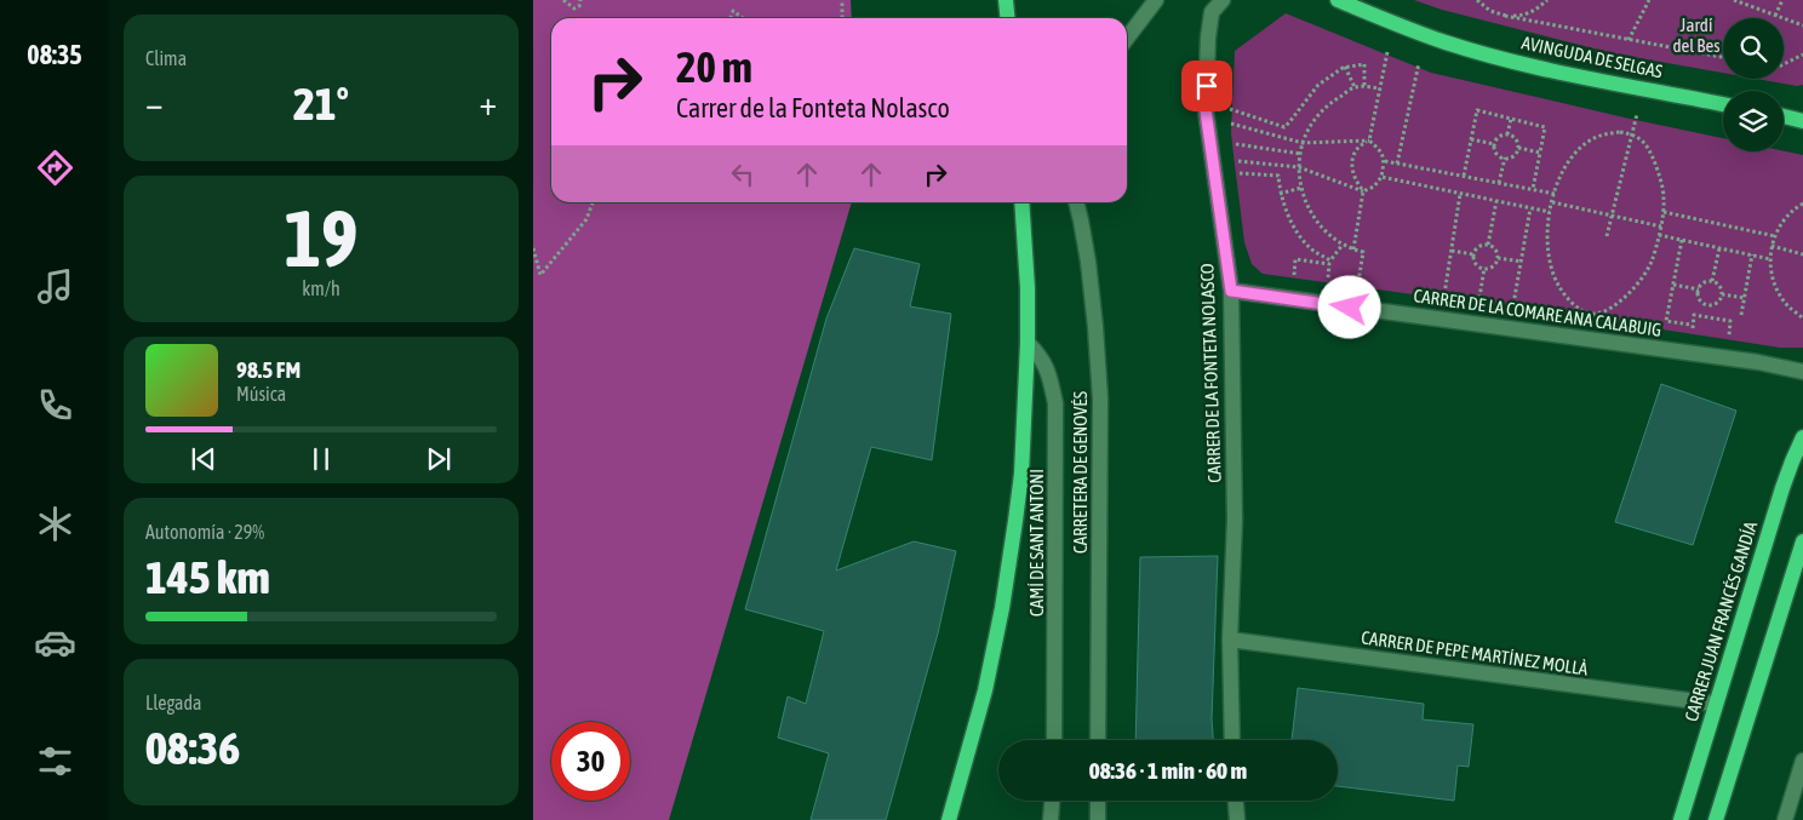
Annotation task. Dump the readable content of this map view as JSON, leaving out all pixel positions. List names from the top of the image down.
{
  "streets": {
    "main road": ["AVINGUDA DE SELGAS", "CARRER JUAN FRANCÉS GANDÍA"],
    "street": [
      "CARRER DE LA COMARE ANA CALABUIG",
      "CARRER DE LA FONTETA NOLASCO",
      "CARRETERA DE GENOVÉS",
      "CAMÍ DE SANT ANTONI",
      "CARRER DE PEPE MARTÍNEZ MOLLÀ"
    ]
  },
  "crossings": [
    ["CARRER DE LA COMARE ANA CALABUIG", "CARRER DE LA FONTETA NOLASCO"],
    ["CARRER DE LA FONTETA NOLASCO", "CARRER DE PEPE MARTÍNEZ MOLLÀ"],
    ["CARRER JUAN FRANCÉS GANDÍA", "CARRER DE PEPE MARTÍNEZ MOLLÀ"]
  ],
  "parks": ["Jardí del Bes"],
  "page": {
    "tabs": "08:35",
    "tile": [
      "Clima",
      ["19", "km/h"],
      ["Autonomía · 29%", "145 km"],
      ["Llegada", "08:36"]
    ],
    "turn": ["20 m", "Carrer de la Fonteta Nolasco"],
    "heat": ["−", "21°", "+"],
    "song": ["98.5 FM", "Música"],
    "limit": "30",
    "trip": "08:36 · 1 min · 60 m"
  }
}
